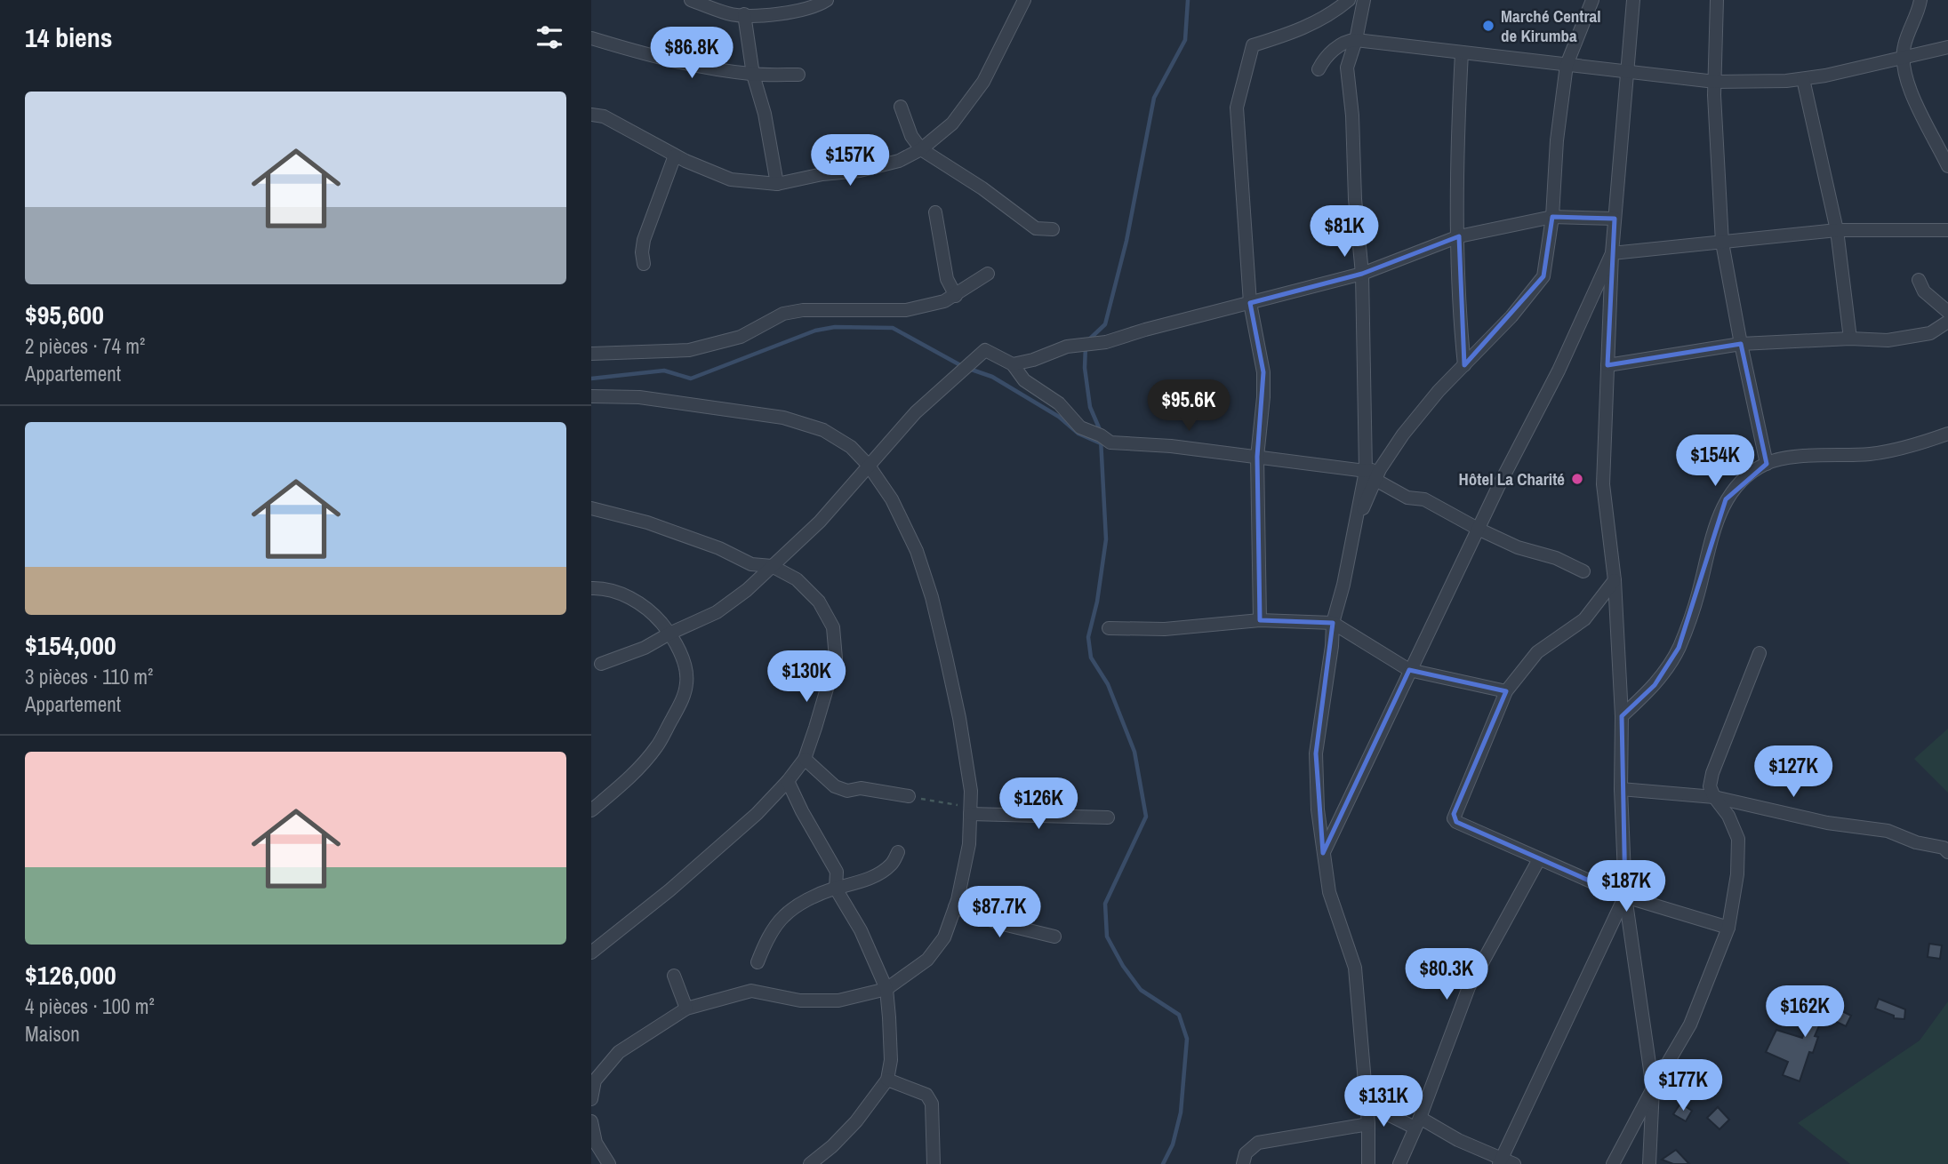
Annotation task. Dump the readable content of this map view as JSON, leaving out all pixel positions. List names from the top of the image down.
{
  "places": ["Marché Central de Kirumba", "Hôtel La Charité"],
  "page": {
    "heading": "14 biens",
    "price": [
      "$86.8K",
      "$157K",
      "$81K",
      "$95.6K",
      "$154K",
      "$130K",
      "$127K",
      "$126K",
      "$187K",
      "$87.7K",
      "$80.3K",
      "$162K",
      "$177K",
      "$131K"
    ],
    "list": [
      {
        "name": "$95,600",
        "note": "2 pièces · 74 m² · Appartement"
      },
      {
        "name": "$154,000",
        "note": "3 pièces · 110 m² · Appartement"
      },
      {
        "name": "$126,000",
        "note": "4 pièces · 100 m² · Maison"
      }
    ]
  }
}
